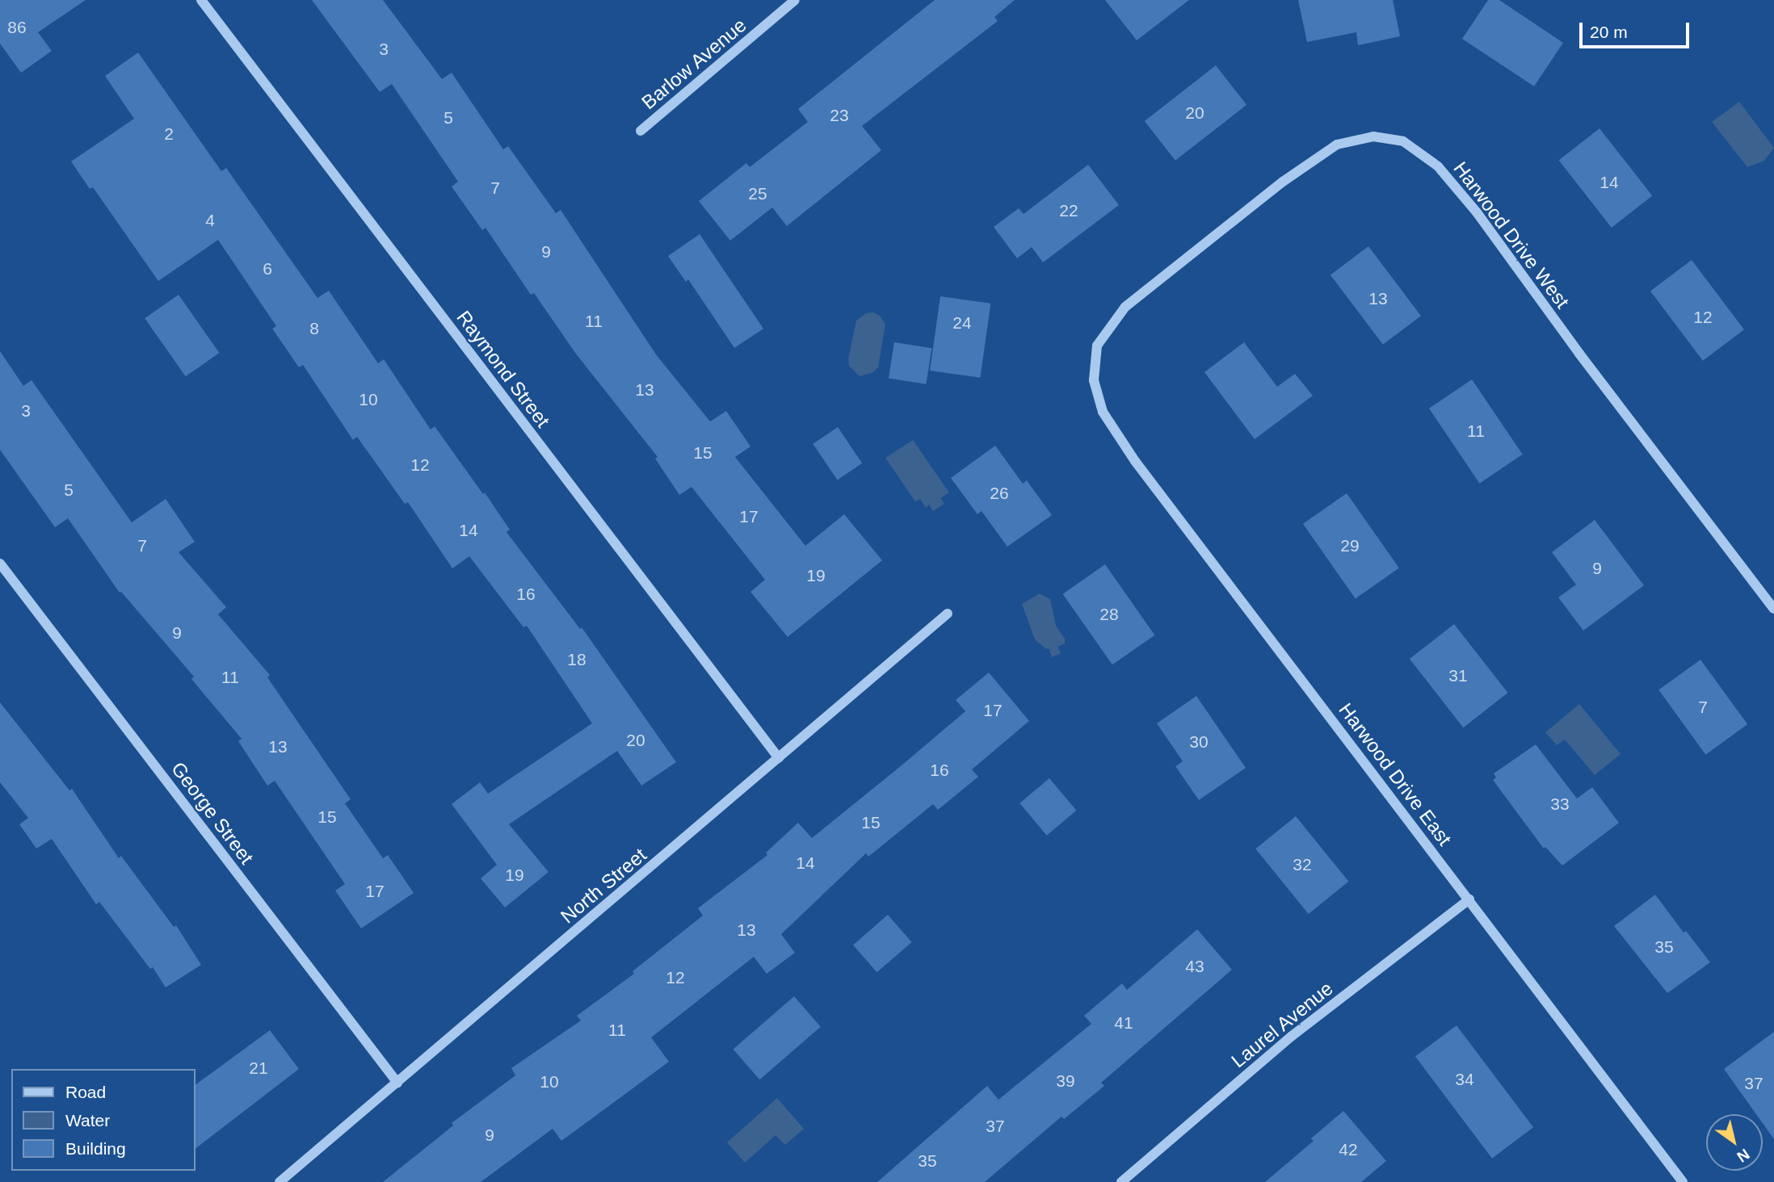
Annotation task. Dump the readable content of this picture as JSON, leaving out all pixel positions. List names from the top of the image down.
{
  "streets": {
    "street": [
      "Barlow Avenue",
      "Harwood Drive West",
      "Raymond Street",
      "Harwood Drive East",
      "George Street",
      "North Street",
      "Laurel Avenue"
    ]
  },
  "crossings": [
    ["Harwood Drive West", "Harwood Drive East"],
    ["Raymond Street", "North Street"],
    ["Harwood Drive East", "Laurel Avenue"],
    ["George Street", "North Street"]
  ],
  "house_numbers": [
    "86",
    "3",
    "20",
    "23",
    "5",
    "2",
    "14",
    "7",
    "25",
    "22",
    "4",
    "9",
    "6",
    "13",
    "12",
    "11",
    "24",
    "8",
    "13",
    "10",
    "3",
    "11",
    "15",
    "12",
    "5",
    "26",
    "17",
    "14",
    "7",
    "29",
    "9",
    "19",
    "16",
    "28",
    "9",
    "18",
    "31",
    "11",
    "7",
    "17",
    "20",
    "30",
    "13",
    "16",
    "33",
    "15",
    "15",
    "14",
    "32",
    "19",
    "17",
    "13",
    "35",
    "43",
    "12",
    "41",
    "11",
    "21",
    "34",
    "39",
    "10",
    "37",
    "37",
    "9",
    "42",
    "35"
  ],
  "legend": ["Road", "Water", "Building"],
  "scale_bar": "20 m",
  "north": "bottom right"
}
